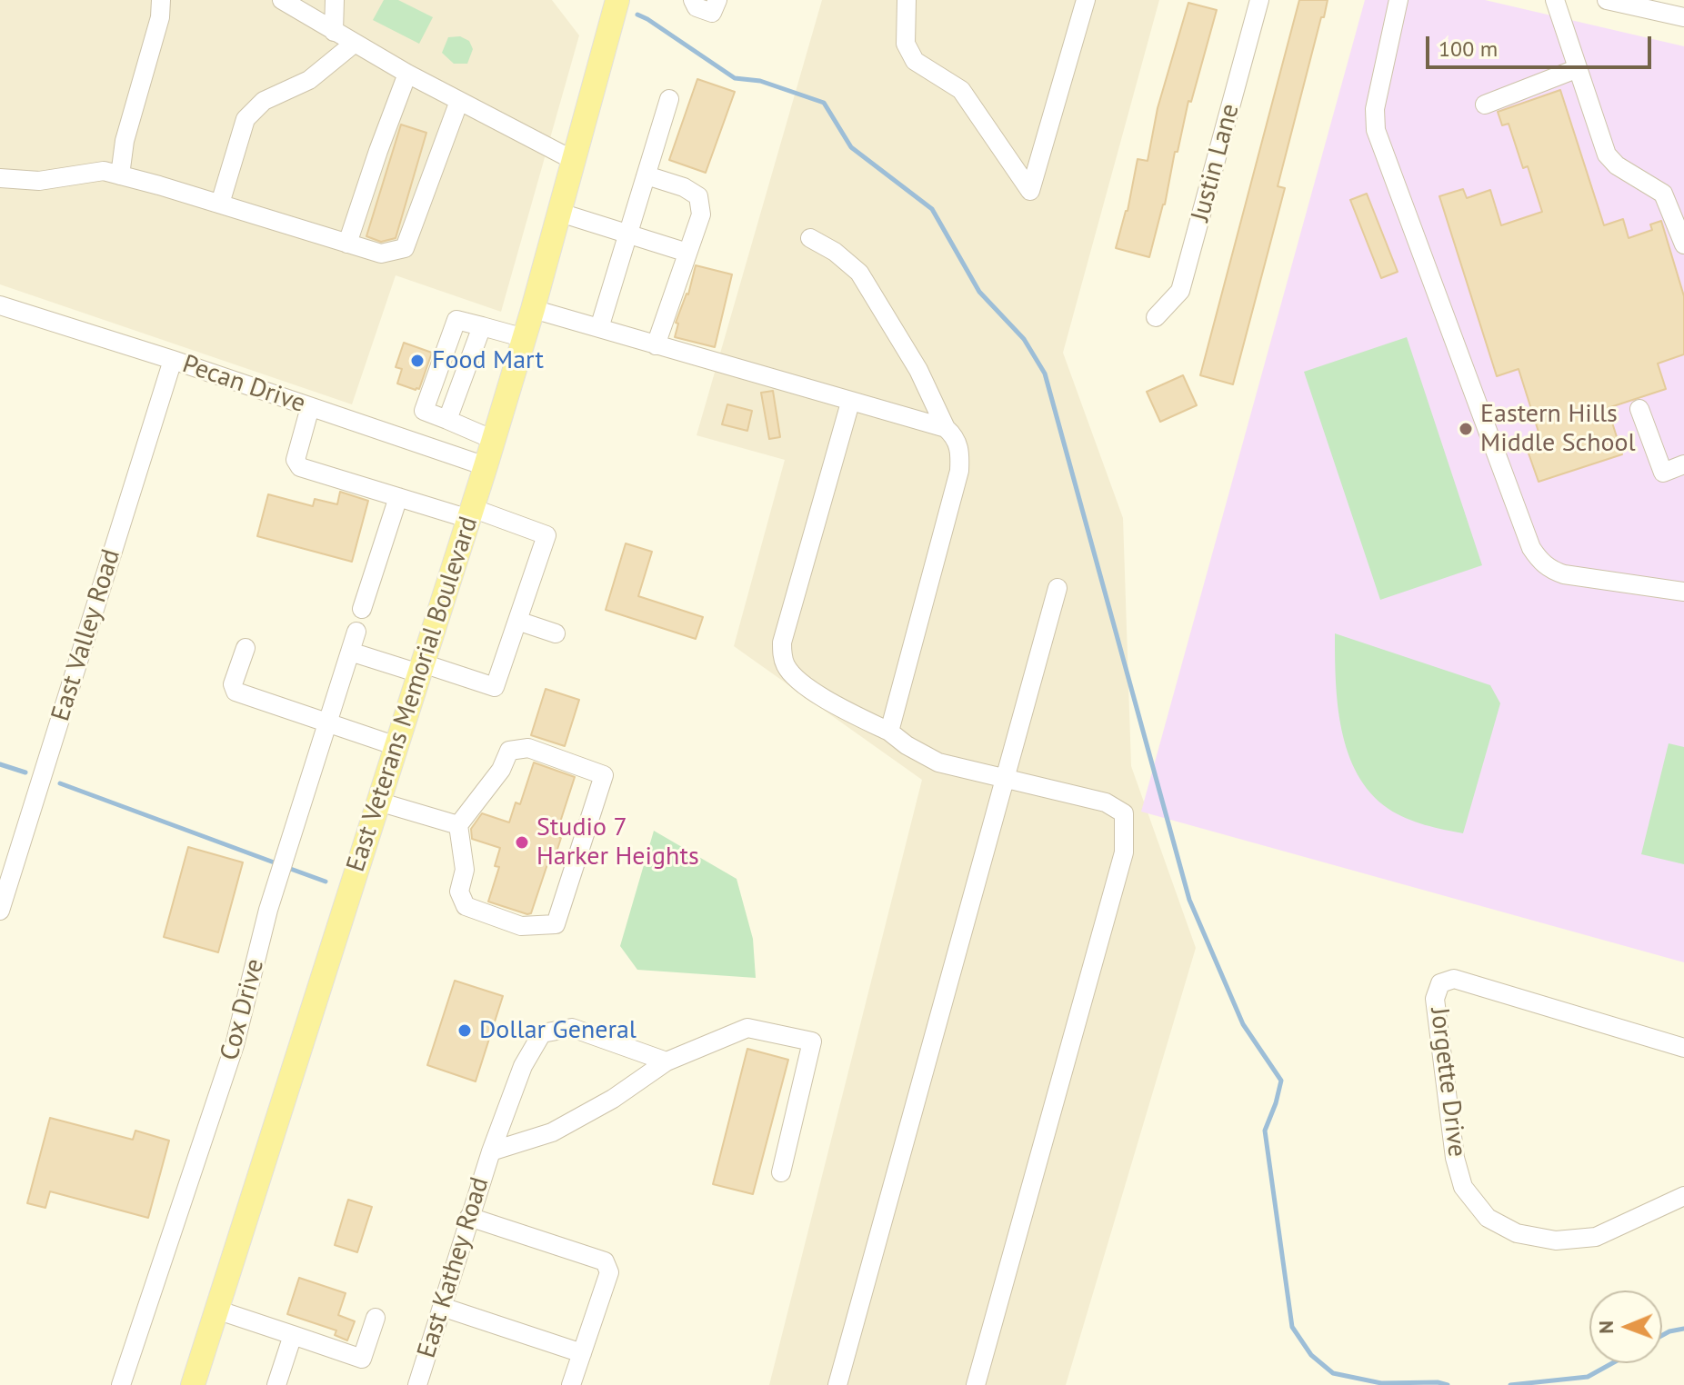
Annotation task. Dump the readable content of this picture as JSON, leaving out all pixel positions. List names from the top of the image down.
{
  "streets": {
    "main road": ["East Veterans Memorial Boulevard"],
    "street": [
      "Justin Lane",
      "Pecan Drive",
      "East Valley Road",
      "Cox Drive",
      "Jorgette Drive",
      "East Kathey Road"
    ]
  },
  "crossings": [
    ["Pecan Drive", "East Valley Road"],
    ["Pecan Drive", "East Veterans Memorial Boulevard"]
  ],
  "places": [
    "Food Mart",
    "Eastern Hills Middle School",
    "Studio 7 Harker Heights",
    "Dollar General"
  ],
  "scale_bar": "100 m",
  "north": "left"
}
